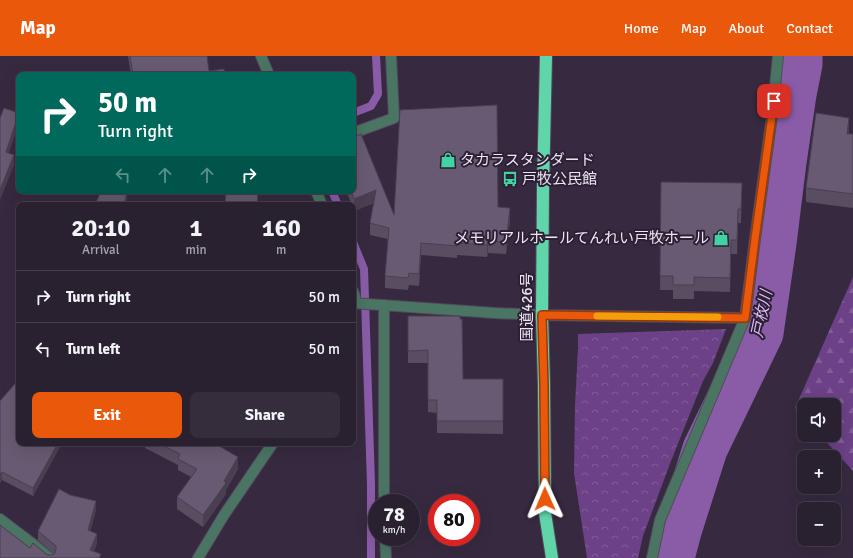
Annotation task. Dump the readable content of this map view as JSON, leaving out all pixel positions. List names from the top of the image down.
{
  "streets": {
    "highway": ["国道426号"]
  },
  "water": ["戸枚川"],
  "places": {
    "shop": ["タカラスタンダード", "メモリアルホールてんれい戸牧ホール"],
    "bus stop": ["戸牧公民館"]
  },
  "page": {
    "header": "Map",
    "nav": [
      "Home",
      "Map",
      "About",
      "Contact"
    ],
    "turn": ["50 m", "Turn right"],
    "eta": [
      "20:10",
      "Arrival",
      "1",
      "min",
      "160",
      "m"
    ],
    "list": [
      {
        "name": "Turn right",
        "value": "50 m"
      },
      {
        "name": "Turn left",
        "value": "50 m"
      }
    ],
    "buttons": ["Exit", "Share"],
    "map_buttons": ["+", "−"],
    "speed": "78 km/h",
    "limit": "80"
  }
}
